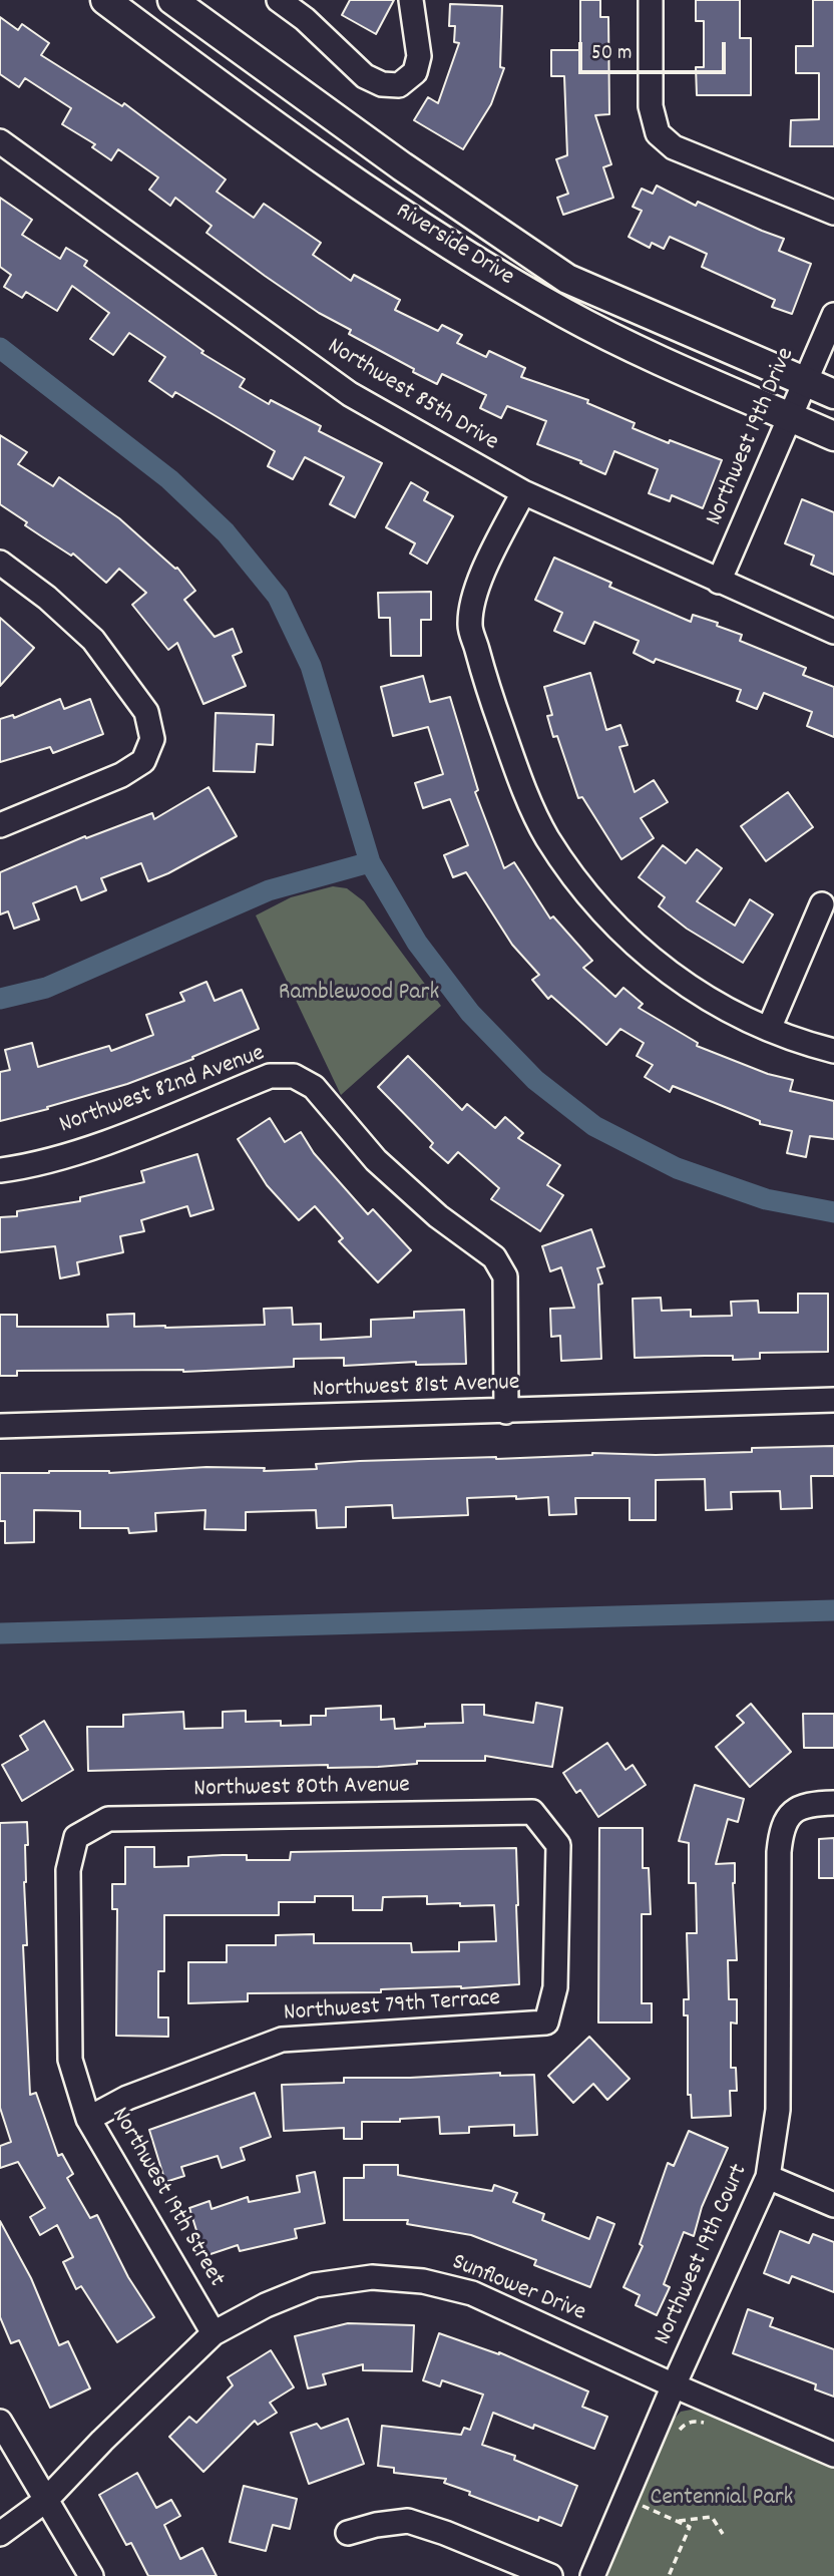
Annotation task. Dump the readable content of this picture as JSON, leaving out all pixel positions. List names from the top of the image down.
{
  "streets": {
    "street": [
      "Riverside Drive",
      "Northwest 85th Drive",
      "Northwest 19th Drive",
      "Northwest 82nd Avenue",
      "Northwest 81st Avenue",
      "Northwest 80th Avenue",
      "Northwest 79th Terrace",
      "Northwest 19th Street",
      "Northwest 19th Court",
      "Sunflower Drive"
    ]
  },
  "crossings": [
    ["Riverside Drive", "Northwest 19th Drive"],
    ["Northwest 85th Drive", "Northwest 19th Drive"],
    ["Northwest 82nd Avenue", "Northwest 81st Avenue"],
    ["Northwest 80th Avenue", "Northwest 79th Terrace"],
    ["Northwest 80th Avenue", "Northwest 19th Street"],
    ["Northwest 79th Terrace", "Northwest 19th Street"],
    ["Northwest 19th Street", "Sunflower Drive"],
    ["Northwest 19th Court", "Sunflower Drive"]
  ],
  "parks": ["Ramblewood Park", "Centennial Park"],
  "scale_bar": "50 m"
}
